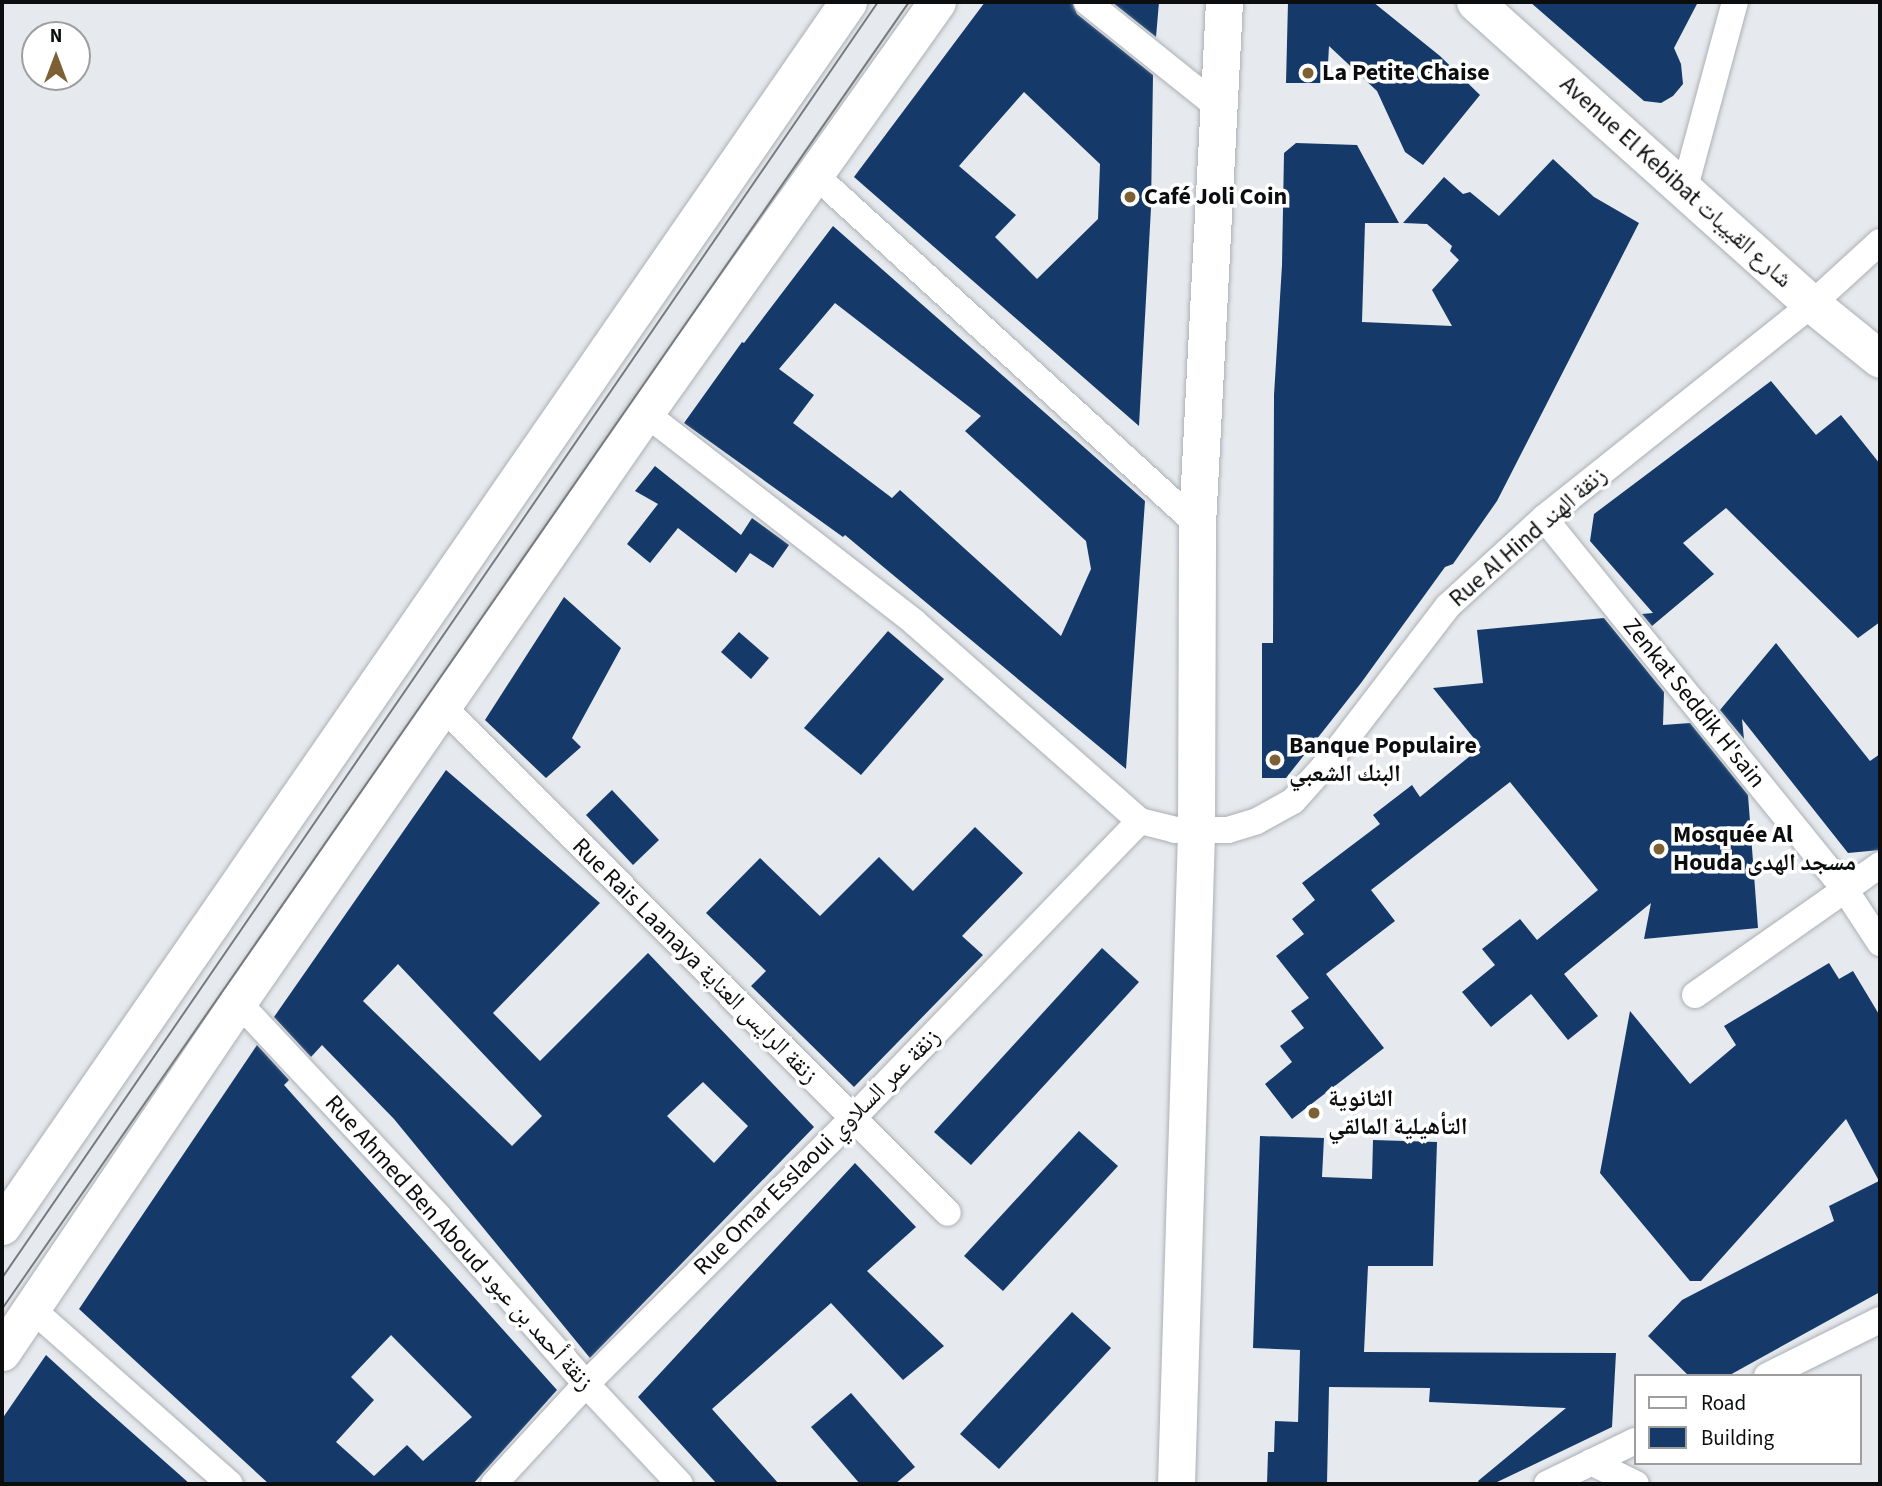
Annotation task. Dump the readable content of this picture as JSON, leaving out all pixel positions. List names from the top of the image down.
{
  "streets": {
    "main road": ["Avenue El Kebibat شارع القبيبات"],
    "street": [
      "Rue Al Hind زنقة الهند",
      "Zenkat Seddik H'sain",
      "Rue Rais Laanaya زنقة الرايس العناية",
      "Rue Omar Esslaoui زنقة عمر السلاوي",
      "Rue Ahmed Ben Aboud زنقة أحمد بن عبود"
    ]
  },
  "crossings": [
    ["Avenue El Kebibat شارع القبيبات", "Rue Al Hind زنقة الهند"],
    ["Rue Al Hind زنقة الهند", "Zenkat Seddik H'sain"],
    ["Rue Al Hind زنقة الهند", "Rue Omar Esslaoui زنقة عمر السلاوي"],
    ["Rue Rais Laanaya زنقة الرايس العناية", "Rue Omar Esslaoui زنقة عمر السلاوي"],
    ["Rue Omar Esslaoui زنقة عمر السلاوي", "Rue Ahmed Ben Aboud زنقة أحمد بن عبود"]
  ],
  "places": [
    "La Petite Chaise",
    "Café Joli Coin",
    "Banque Populaire البنك الشعبي",
    "Mosquée Al Houda مسجد الهدى",
    "الثانوية التأهيلية المالقي"
  ],
  "legend": ["Road", "Building"],
  "north": "top"
}
